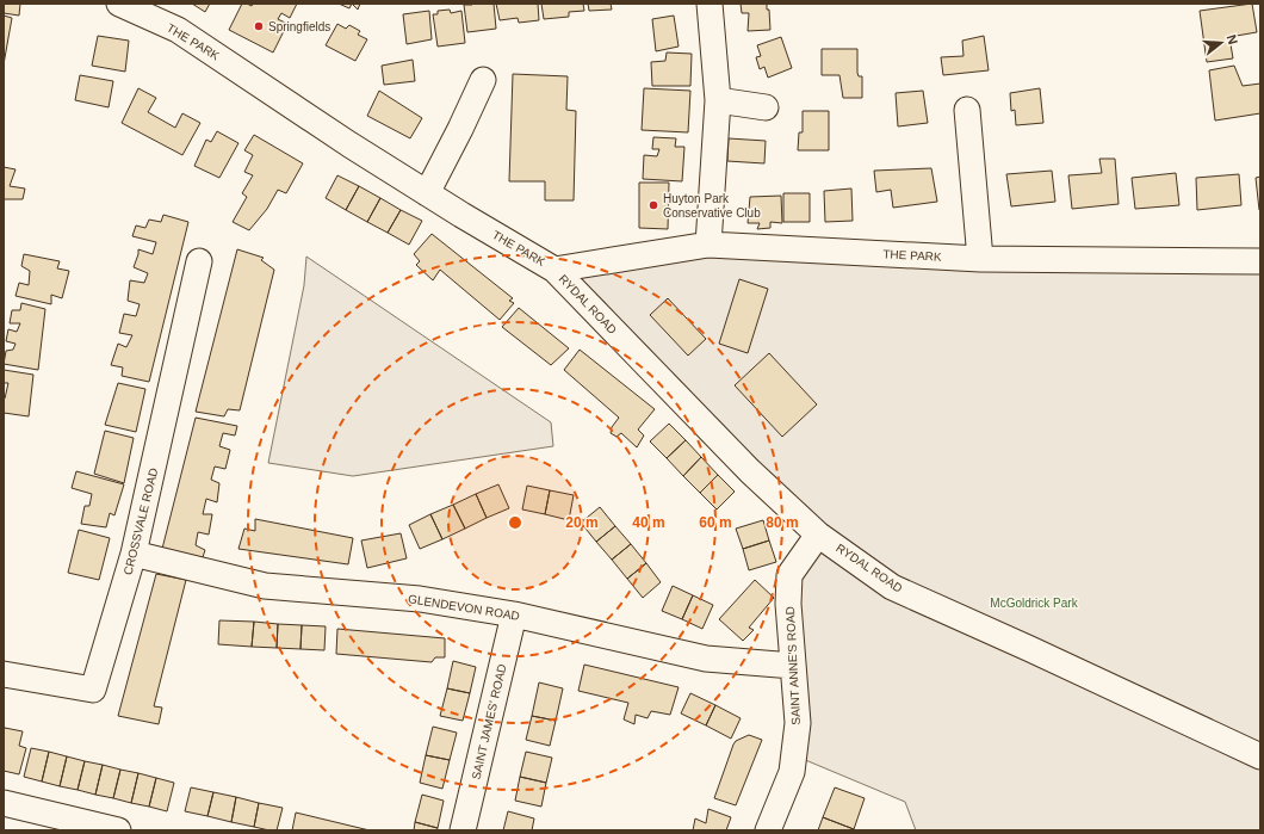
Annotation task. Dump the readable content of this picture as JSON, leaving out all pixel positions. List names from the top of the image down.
{
  "streets": {
    "street": [
      "THE PARK",
      "RYDAL ROAD",
      "CROSSVALE ROAD",
      "GLENDEVON ROAD",
      "SAINT ANNE'S ROAD",
      "SAINT JAMES' ROAD"
    ]
  },
  "crossings": [
    ["THE PARK", "RYDAL ROAD"],
    ["RYDAL ROAD", "SAINT ANNE'S ROAD"],
    ["CROSSVALE ROAD", "GLENDEVON ROAD"],
    ["GLENDEVON ROAD", "SAINT ANNE'S ROAD"],
    ["GLENDEVON ROAD", "SAINT JAMES' ROAD"]
  ],
  "parks": ["McGoldrick Park"],
  "places": ["Springfields", "Huyton Park Conservative Club"],
  "north": "right",
  "rings": [
    "20 m",
    "40 m",
    "60 m",
    "80 m"
  ]
}
